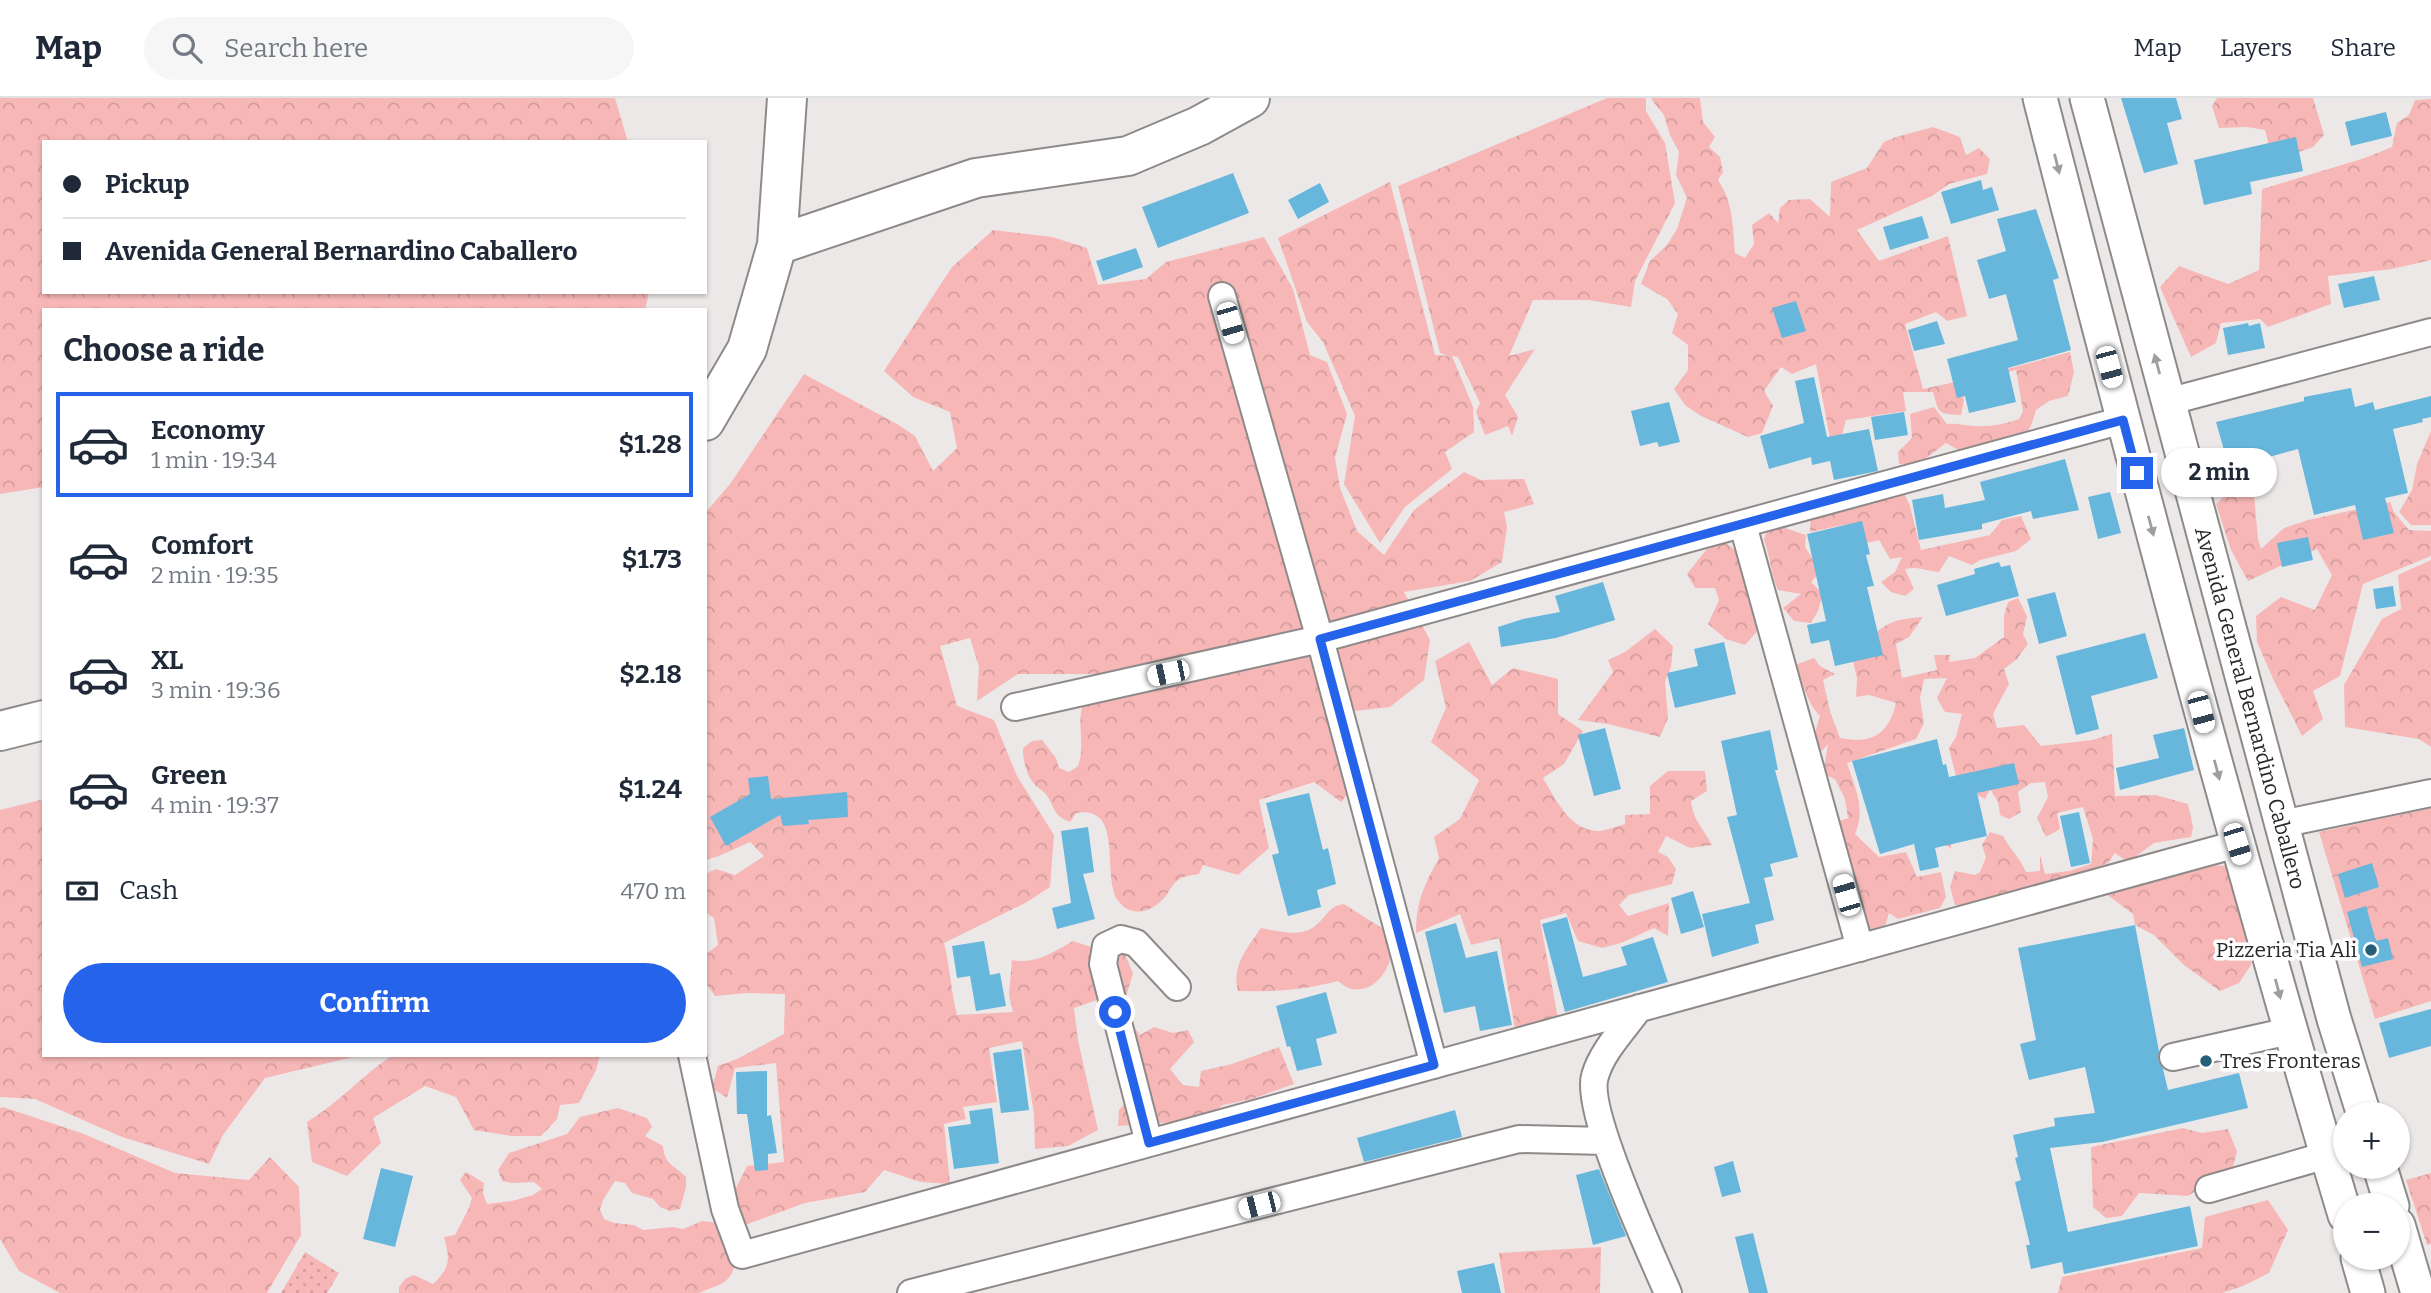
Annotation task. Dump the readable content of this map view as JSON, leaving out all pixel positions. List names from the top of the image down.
{
  "streets": {
    "main road": ["Avenida General Bernardino Caballero"]
  },
  "places": ["Pizzeria Tia Ali", "Tres Fronteras"],
  "page": {
    "header": "Map",
    "search": "Search here",
    "nav": ["Map", "Layers", "Share"],
    "banner": ["Pickup", "Avenida General Bernardino Caballero"],
    "heading": "Choose a ride",
    "list": [
      {
        "name": "Economy",
        "note": "1 min · 19:34",
        "value": "$1.28"
      },
      {
        "name": "Comfort",
        "note": "2 min · 19:35",
        "value": "$1.73"
      },
      {
        "name": "XL",
        "note": "3 min · 19:36",
        "value": "$2.18"
      },
      {
        "name": "Green",
        "note": "4 min · 19:37",
        "value": "$1.24"
      }
    ],
    "bubble": "2 min",
    "pay": ["Cash", "470 m"],
    "buttons": "Confirm",
    "map_buttons": ["+", "−"]
  }
}
